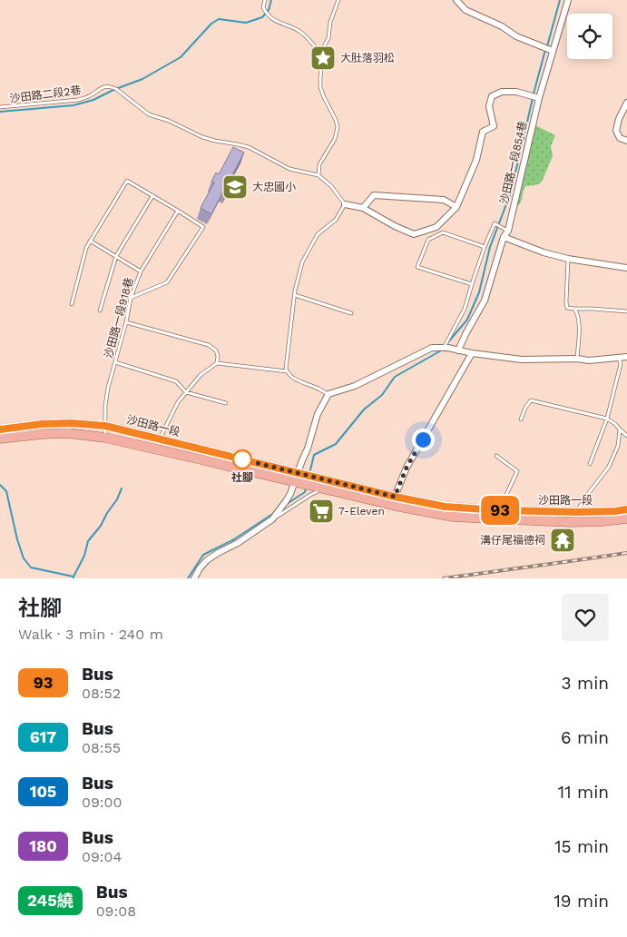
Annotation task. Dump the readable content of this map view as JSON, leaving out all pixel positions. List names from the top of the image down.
{
  "streets": {
    "main road": ["沙田路一段"],
    "street": ["沙田路一段854巷"],
    "lane": ["沙田路二段2巷", "沙田路一段918巷"]
  },
  "crossings": [
    ["沙田路一段918巷", "沙田路一段"]
  ],
  "places": {
    "place": ["大肚落羽松"],
    "school or university": ["大忠國小"],
    "other": ["社腳"],
    "supermarket": ["7-Eleven"],
    "temple": ["溝仔尾福德祠"]
  },
  "lines": ["bus line 93"],
  "page": {
    "on_map": "93",
    "heading": ["社腳", "Walk · 3 min · 240 m"],
    "list": [
      {
        "mark": "93",
        "name": "Bus",
        "note": "08:52",
        "value": "3 min"
      },
      {
        "mark": "617",
        "name": "Bus",
        "note": "08:55",
        "value": "6 min"
      },
      {
        "mark": "105",
        "name": "Bus",
        "note": "09:00",
        "value": "11 min"
      },
      {
        "mark": "180",
        "name": "Bus",
        "note": "09:04",
        "value": "15 min"
      },
      {
        "mark": "245繞",
        "name": "Bus",
        "note": "09:08",
        "value": "19 min"
      }
    ]
  }
}
